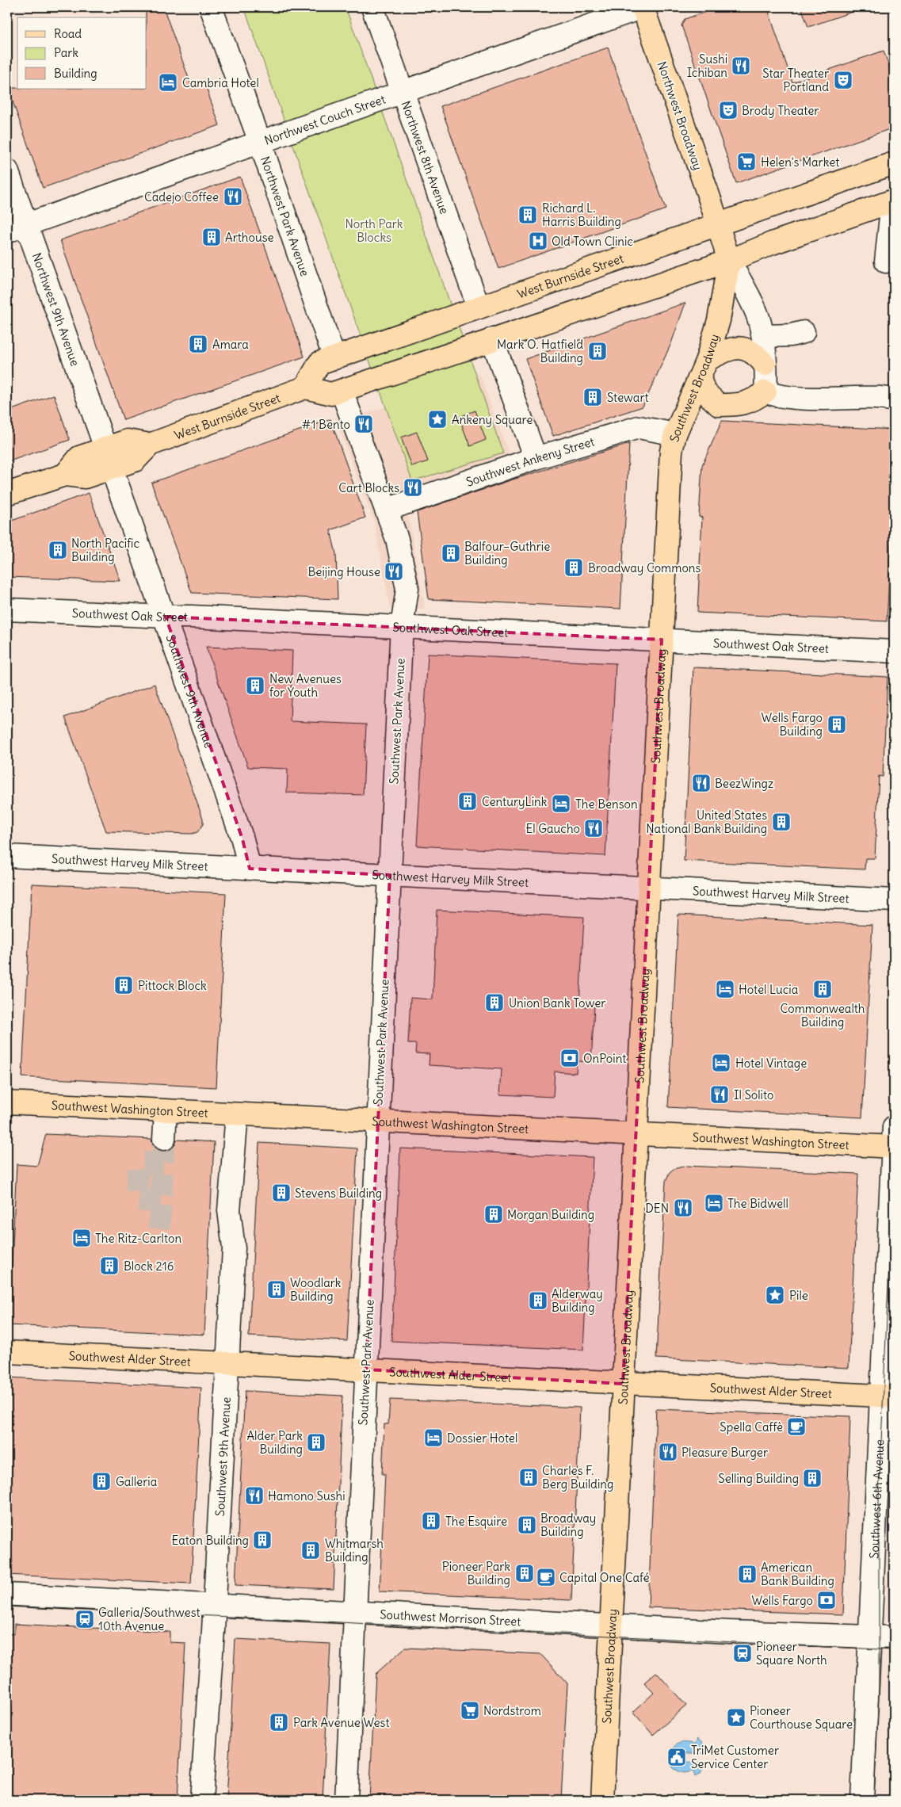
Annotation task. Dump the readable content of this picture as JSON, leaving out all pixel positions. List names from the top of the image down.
{
  "streets": {
    "main road": [
      "Northwest Broadway",
      "West Burnside Street",
      "Southwest Broadway",
      "Southwest Washington Street",
      "Southwest Alder Street"
    ],
    "street": [
      "Northwest Couch Street",
      "Northwest 8th Avenue",
      "Northwest Park Avenue",
      "Northwest 9th Avenue",
      "Southwest Ankeny Street",
      "Southwest Oak Street",
      "Southwest 9th Avenue",
      "Southwest Park Avenue",
      "Southwest Harvey Milk Street",
      "Southwest 6th Avenue",
      "Southwest Morrison Street"
    ]
  },
  "crossings": [
    ["Northwest Broadway", "Northwest Couch Street"],
    ["Northwest Broadway", "West Burnside Street"],
    ["Northwest Broadway", "Southwest Broadway"],
    ["Northwest Couch Street", "Northwest 8th Avenue"],
    ["Northwest Couch Street", "Northwest Park Avenue"],
    ["Northwest Couch Street", "Northwest 9th Avenue"],
    ["Northwest 8th Avenue", "West Burnside Street"],
    ["Northwest Park Avenue", "West Burnside Street"],
    ["West Burnside Street", "Southwest Broadway"],
    ["West Burnside Street", "Southwest 9th Avenue"],
    ["Southwest Broadway", "Southwest Ankeny Street"],
    ["Southwest Broadway", "Southwest Oak Street"],
    ["Southwest Broadway", "Southwest Harvey Milk Street"],
    ["Southwest Broadway", "Southwest Washington Street"],
    ["Southwest Broadway", "Southwest Alder Street"],
    ["Southwest Broadway", "Southwest Morrison Street"],
    ["Southwest Ankeny Street", "Southwest Park Avenue"],
    ["Southwest Oak Street", "Southwest 9th Avenue"],
    ["Southwest Oak Street", "Southwest Park Avenue"],
    ["Southwest 9th Avenue", "Southwest Harvey Milk Street"],
    ["Southwest 9th Avenue", "Southwest Washington Street"],
    ["Southwest 9th Avenue", "Southwest Alder Street"],
    ["Southwest 9th Avenue", "Southwest Morrison Street"],
    ["Southwest Park Avenue", "Southwest Harvey Milk Street"],
    ["Southwest Park Avenue", "Southwest Washington Street"],
    ["Southwest Park Avenue", "Southwest Alder Street"],
    ["Southwest Park Avenue", "Southwest Morrison Street"],
    ["Southwest Washington Street", "Southwest 6th Avenue"],
    ["Southwest Alder Street", "Southwest 6th Avenue"],
    ["Southwest 6th Avenue", "Southwest Morrison Street"]
  ],
  "parks": ["North Park Blocks"],
  "places": {
    "restaurant": [
      "Sushi Ichiban",
      "Cadejo Coffee",
      "#1 Bento",
      "Cart Blocks",
      "Beijing House",
      "BeezWingz",
      "El Gaucho",
      "Il Solito",
      "DEN",
      "Pleasure Burger",
      "Hamono Sushi"
    ],
    "theatre": ["Star Theater Portland", "Brody Theater"],
    "hotel": [
      "Cambria Hotel",
      "The Benson",
      "Hotel Lucia",
      "Hotel Vintage",
      "The Bidwell",
      "The Ritz-Carlton",
      "Dossier Hotel"
    ],
    "supermarket": ["Helen's Market", "Nordstrom"],
    "building": [
      "Richard L. Harris Building",
      "Arthouse",
      "Amara",
      "Mark O. Hatfield Building",
      "Stewart",
      "North Pacific Building",
      "Balfour–Guthrie Building",
      "Broadway Commons",
      "New Avenues for Youth",
      "Wells Fargo Building",
      "CenturyLink",
      "United States National Bank Building",
      "Pittock Block",
      "Commonwealth Building",
      "Union Bank Tower",
      "Stevens Building",
      "Morgan Building",
      "Block 216",
      "Woodlark Building",
      "Alderway Building",
      "Alder Park Building",
      "Charles F. Berg Building",
      "Selling Building",
      "Galleria",
      "The Esquire",
      "Broadway Building",
      "Eaton Building",
      "Whitmarsh Building",
      "Pioneer Park Building",
      "American Bank Building",
      "Park Avenue West"
    ],
    "hospital": ["Old Town Clinic"],
    "place": ["Ankeny Square", "Pile", "Pioneer Courthouse Square"],
    "bank": ["OnPoint", "Wells Fargo"],
    "cafe": ["Spella Caffè", "Capital One Café"],
    "station": ["Galleria/Southwest 10th Avenue", "Pioneer Square North"],
    "public building": ["TriMet Customer Service Center"]
  },
  "legend": ["Road", "Park", "Building"]
}
